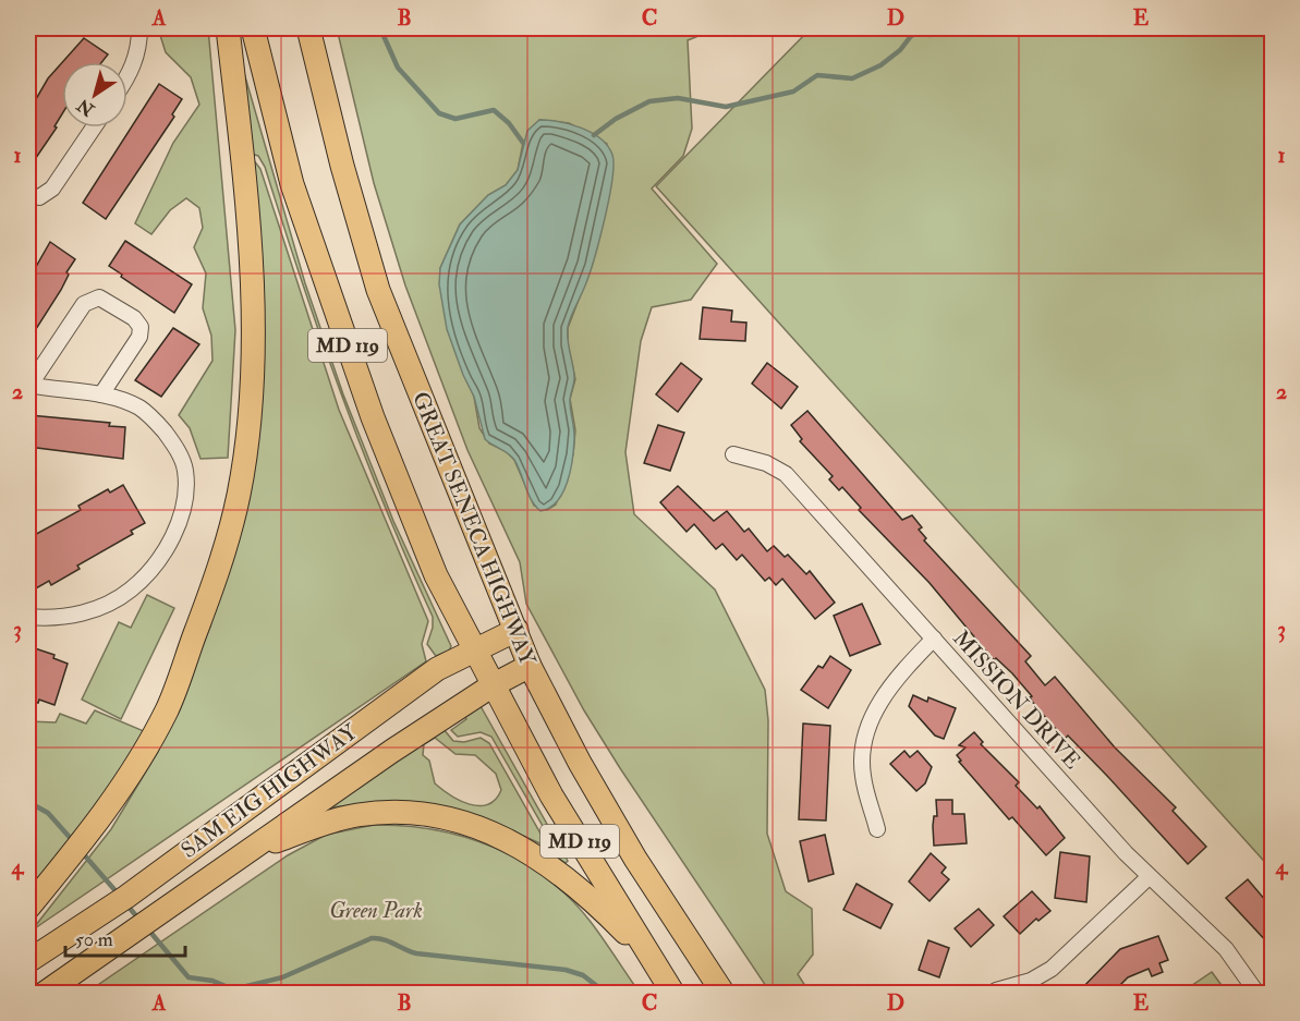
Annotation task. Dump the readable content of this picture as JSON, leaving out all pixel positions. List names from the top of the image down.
{
  "streets": {
    "main road": ["MD 119", "GREAT SENECA HIGHWAY", "SAM EIG HIGHWAY"],
    "street": ["MISSION DRIVE"]
  },
  "crossings": [
    ["GREAT SENECA HIGHWAY", "SAM EIG HIGHWAY"]
  ],
  "parks": ["Green Park"],
  "scale_bar": "50 m",
  "north": "bottom left",
  "grid": {
    "columns": [
      "A",
      "B",
      "C",
      "D",
      "E"
    ],
    "rows": [
      "1",
      "2",
      "3",
      "4"
    ]
  }
}
